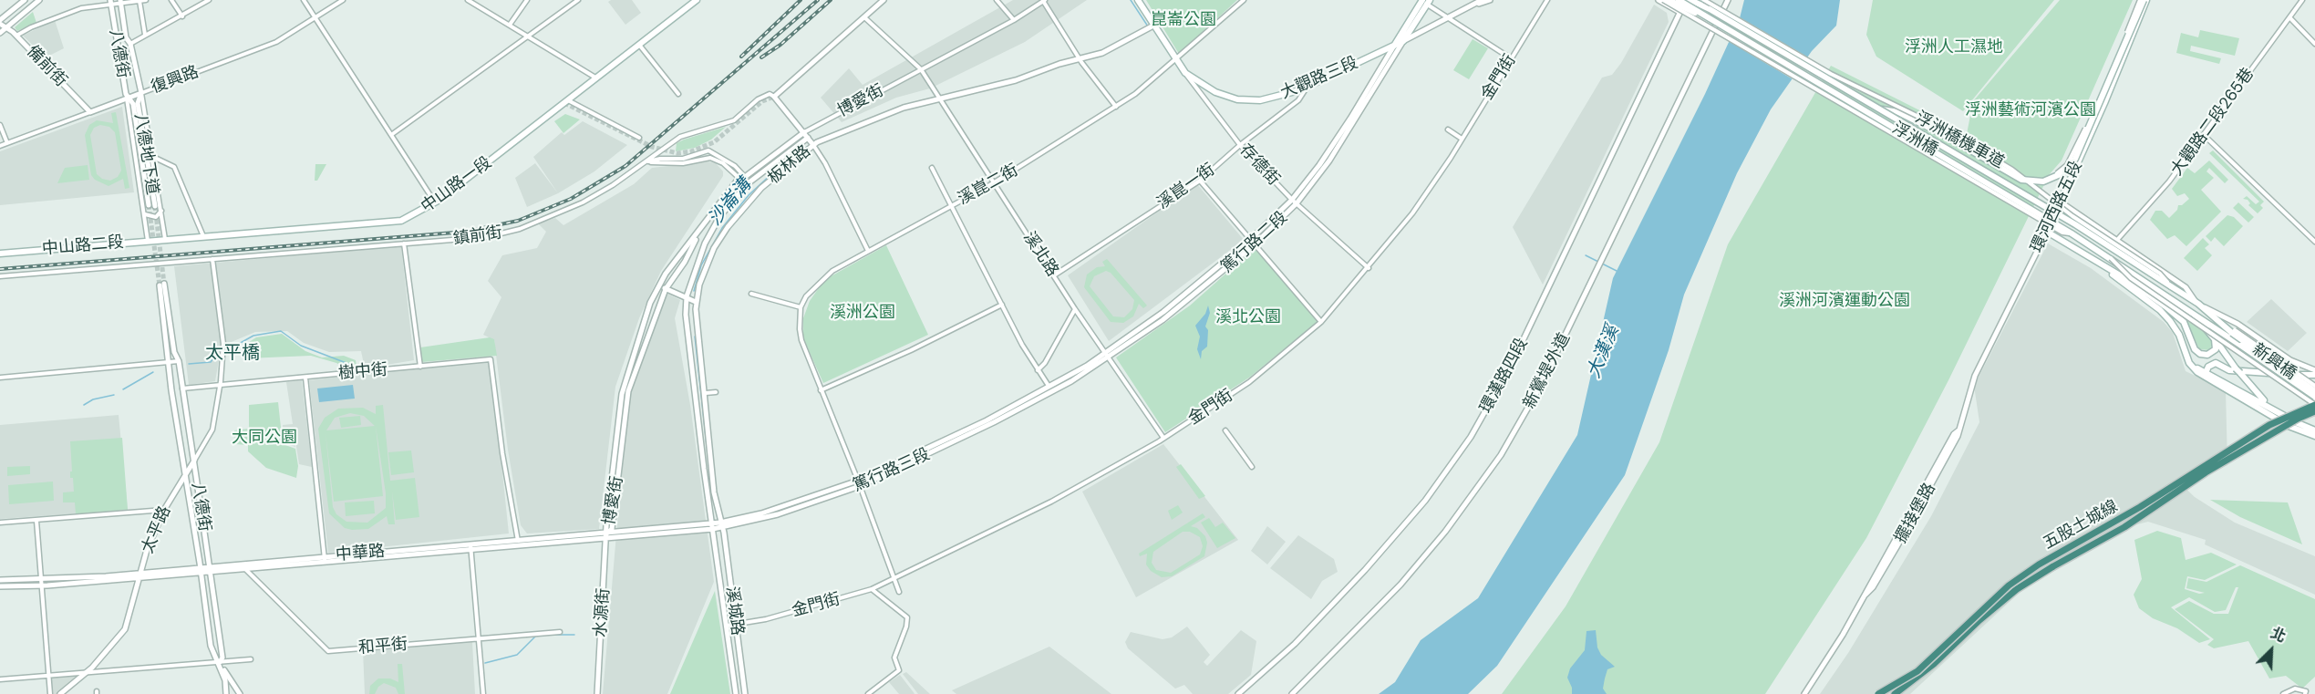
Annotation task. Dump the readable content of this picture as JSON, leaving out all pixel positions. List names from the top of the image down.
{
  "streets": {
    "highway": ["五股土城線"],
    "main road": [
      "大觀路三段",
      "浮洲橋",
      "中山路一段",
      "環河西路五段",
      "中山路二段",
      "新興橋"
    ],
    "street": [
      "八德街",
      "備前街",
      "金門街",
      "復興路",
      "博愛街",
      "大觀路二段265巷",
      "浮洲橋機車道",
      "八德地下道",
      "板林路",
      "存德街",
      "溪崑二街",
      "溪崑一街",
      "鎮前街",
      "篤行路二段",
      "溪北路",
      "新鶯堤外道",
      "樹中街",
      "環漢路四段",
      "篤行路三段",
      "擺接堡路",
      "太平路",
      "中華路",
      "溪城路",
      "水源街",
      "和平街"
    ]
  },
  "crossings": [
    ["八德街", "復興路"],
    ["八德街", "八德地下道"],
    ["八德街", "樹中街"],
    ["八德街", "太平路"],
    ["八德街", "中華路"],
    ["備前街", "復興路"],
    ["金門街", "存德街"],
    ["金門街", "溪北路"],
    ["金門街", "溪城路"],
    ["大觀路三段", "板林路"],
    ["大觀路三段", "存德街"],
    ["大觀路三段", "溪崑二街"],
    ["大觀路三段", "溪崑一街"],
    ["大觀路三段", "篤行路二段"],
    ["博愛街", "溪北路"],
    ["博愛街", "中華路"],
    ["博愛街", "水源街"],
    ["浮洲橋", "浮洲橋機車道"],
    ["浮洲橋", "環河西路五段"],
    ["浮洲橋", "新興橋"],
    ["板林路", "溪北路"],
    ["板林路", "篤行路三段"],
    ["板林路", "中華路"],
    ["板林路", "溪城路"],
    ["存德街", "溪崑一街"],
    ["存德街", "篤行路二段"],
    ["中山路一段", "中山路二段"],
    ["溪崑二街", "溪北路"],
    ["溪崑一街", "溪北路"],
    ["環河西路五段", "擺接堡路"],
    ["鎮前街", "溪北路"],
    ["鎮前街", "太平路"],
    ["篤行路二段", "溪北路"],
    ["篤行路二段", "篤行路三段"],
    ["樹中街", "太平路"],
    ["樹中街", "中華路"],
    ["篤行路三段", "中華路"],
    ["篤行路三段", "溪城路"],
    ["太平路", "中華路"],
    ["中華路", "溪城路"],
    ["中華路", "水源街"],
    ["中華路", "和平街"]
  ],
  "districts": ["太平橋"],
  "water": ["沙崙溝", "大漢溪"],
  "parks": [
    "崑崙公園",
    "浮洲人工濕地",
    "浮洲藝術河濱公園",
    "溪洲河濱運動公園",
    "溪洲公園",
    "溪北公園",
    "大同公園"
  ],
  "north": "top right"
}
